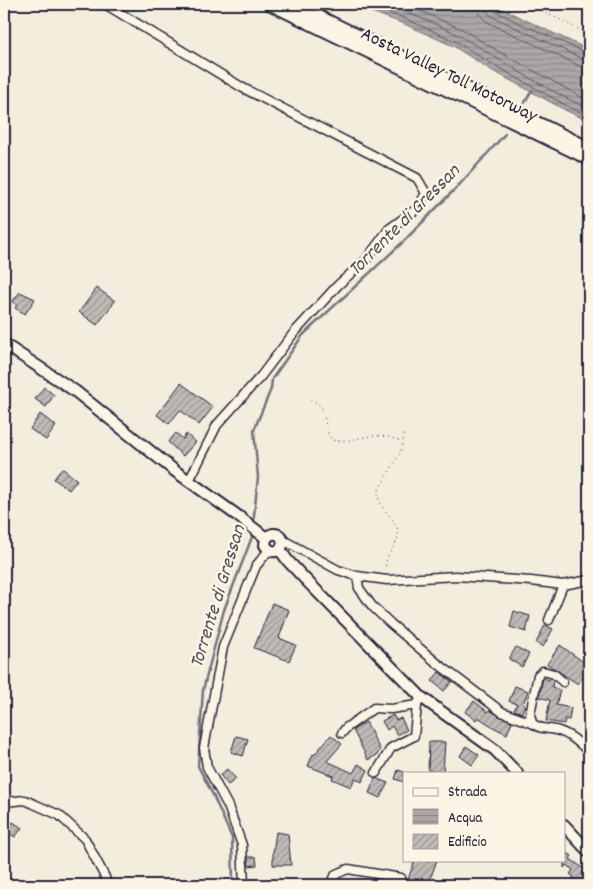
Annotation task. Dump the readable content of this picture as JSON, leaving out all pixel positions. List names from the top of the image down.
{
  "streets": {
    "highway": ["Aosta Valley Toll Motorway"]
  },
  "water": ["Torrente di Gressan"],
  "legend": ["Strada", "Acqua", "Edificio"]
}
